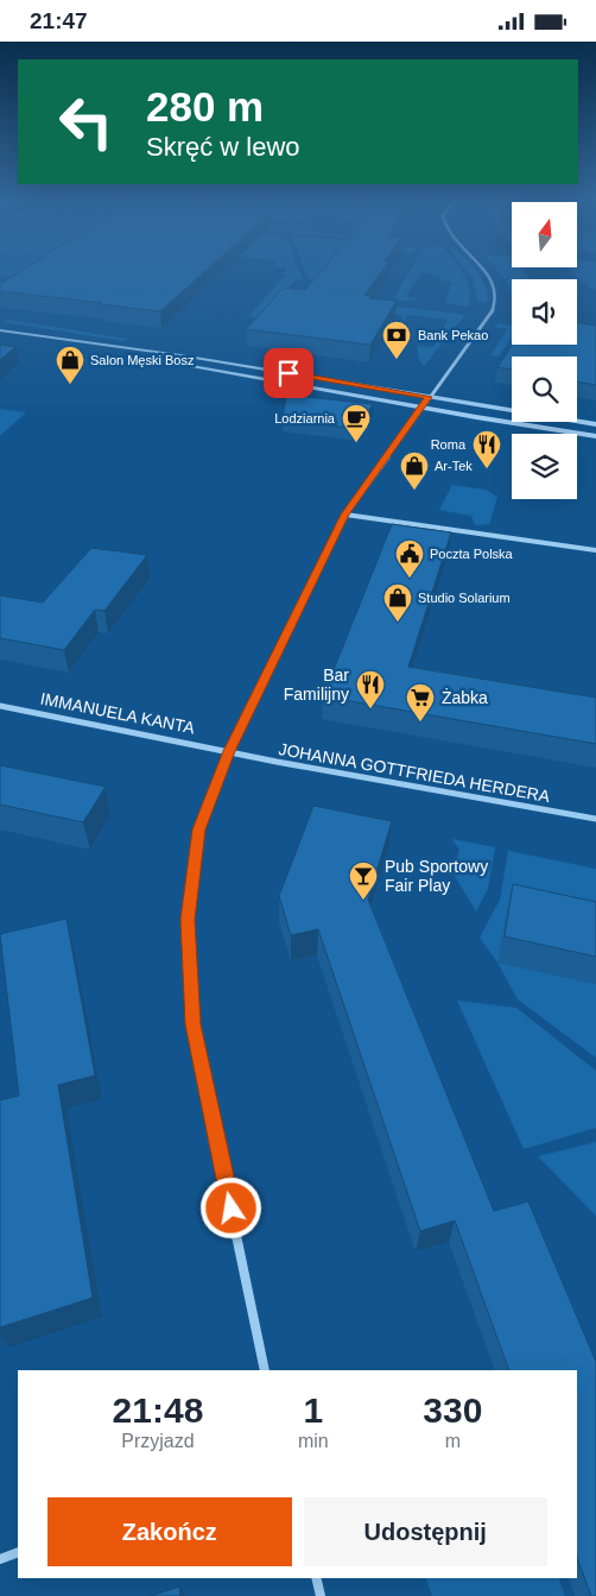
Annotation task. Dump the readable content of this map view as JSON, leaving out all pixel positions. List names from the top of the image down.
{
  "streets": {
    "street": ["IMMANUELA KANTA", "JOHANNA GOTTFRIEDA HERDERA"]
  },
  "crossings": [
    ["IMMANUELA KANTA", "JOHANNA GOTTFRIEDA HERDERA"]
  ],
  "places": {
    "bank": ["Bank Pekao"],
    "shop": ["Salon Męski Bosz", "Ar-Tek", "Studio Solarium"],
    "cafe": ["Lodziarnia"],
    "restaurant": ["Roma", "Bar Familijny"],
    "public building": ["Poczta Polska"],
    "supermarket": ["Żabka"],
    "bar": ["Pub Sportowy Fair Play"]
  },
  "north": "top",
  "page": {
    "status": "21:47",
    "turn": ["280 m", "Skręć w lewo"],
    "eta": [
      "21:48",
      "Przyjazd",
      "1",
      "min",
      "330",
      "m"
    ],
    "buttons": ["Zakończ", "Udostępnij"]
  }
}
